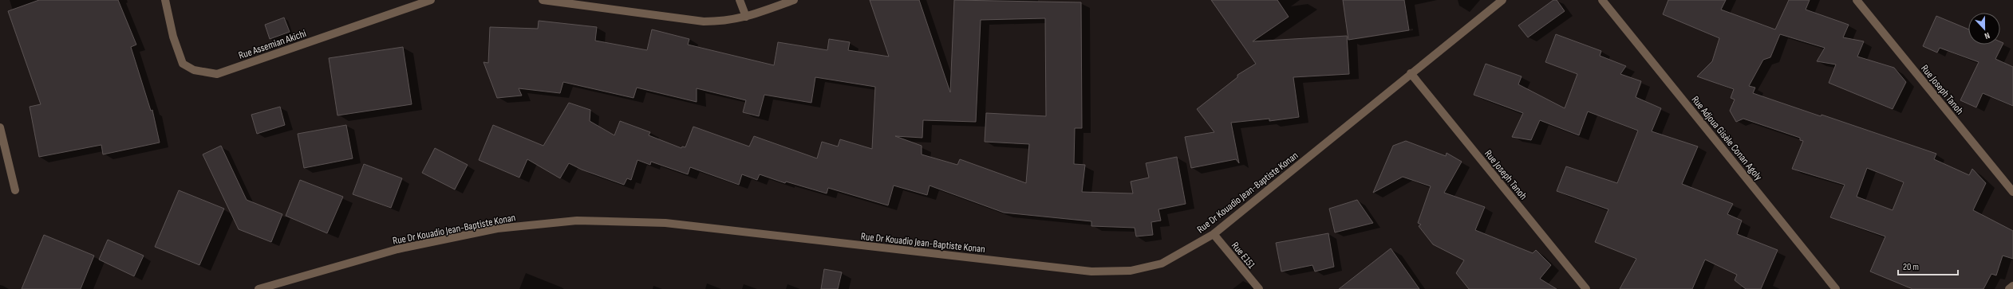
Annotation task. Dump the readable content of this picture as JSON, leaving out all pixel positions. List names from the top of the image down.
{
  "streets": {
    "street": [
      "Rue Assemian Akichi",
      "Rue Joseph Tanoh",
      "Rue Adjoua Gisèle Conan Agoly",
      "Rue Dr Kouadio Jean-Baptiste Konan",
      "Rue E151"
    ]
  },
  "crossings": [
    ["Rue Joseph Tanoh", "Rue Dr Kouadio Jean-Baptiste Konan"],
    ["Rue Dr Kouadio Jean-Baptiste Konan", "Rue E151"]
  ],
  "scale_bar": "20 m",
  "north": "bottom"
}
